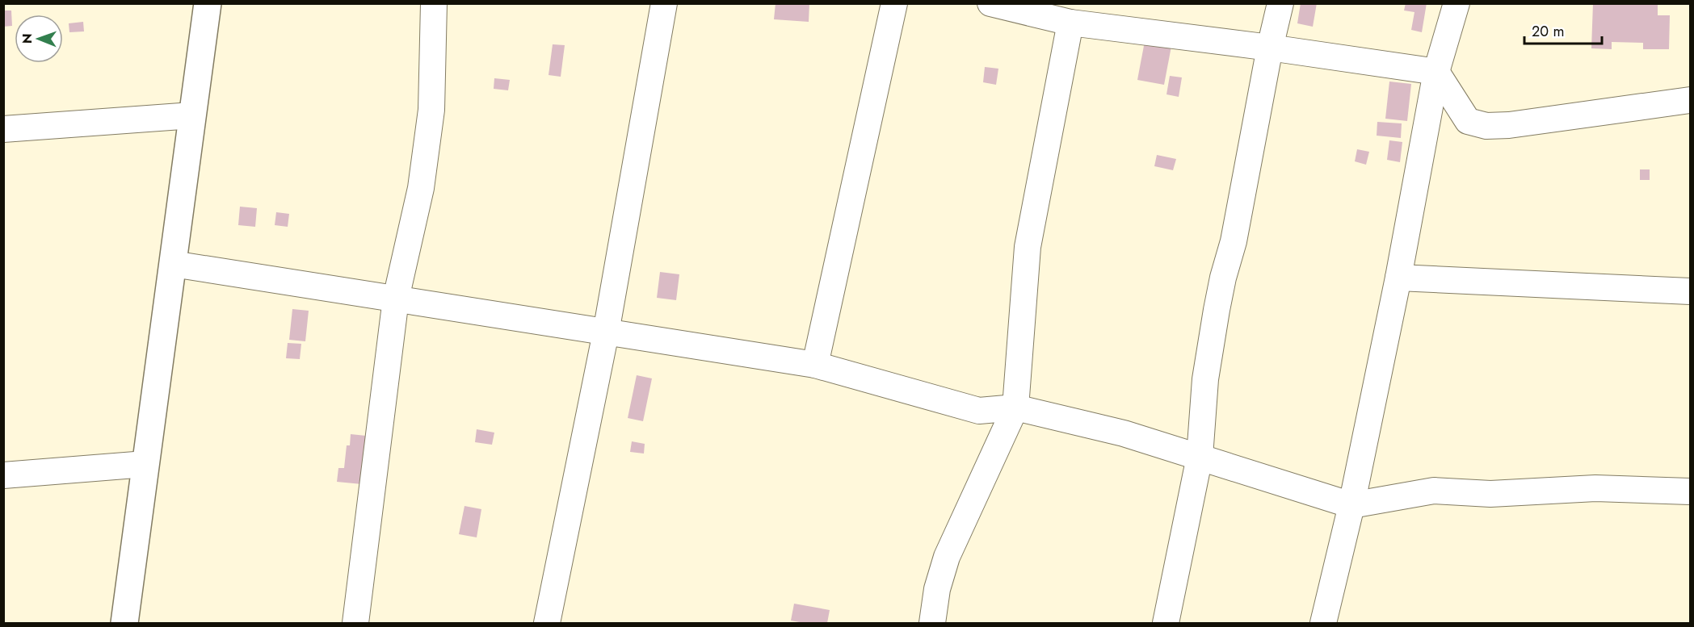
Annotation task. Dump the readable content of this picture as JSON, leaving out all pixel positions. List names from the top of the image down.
{
  "scale_bar": "20 m",
  "north": "left"
}
